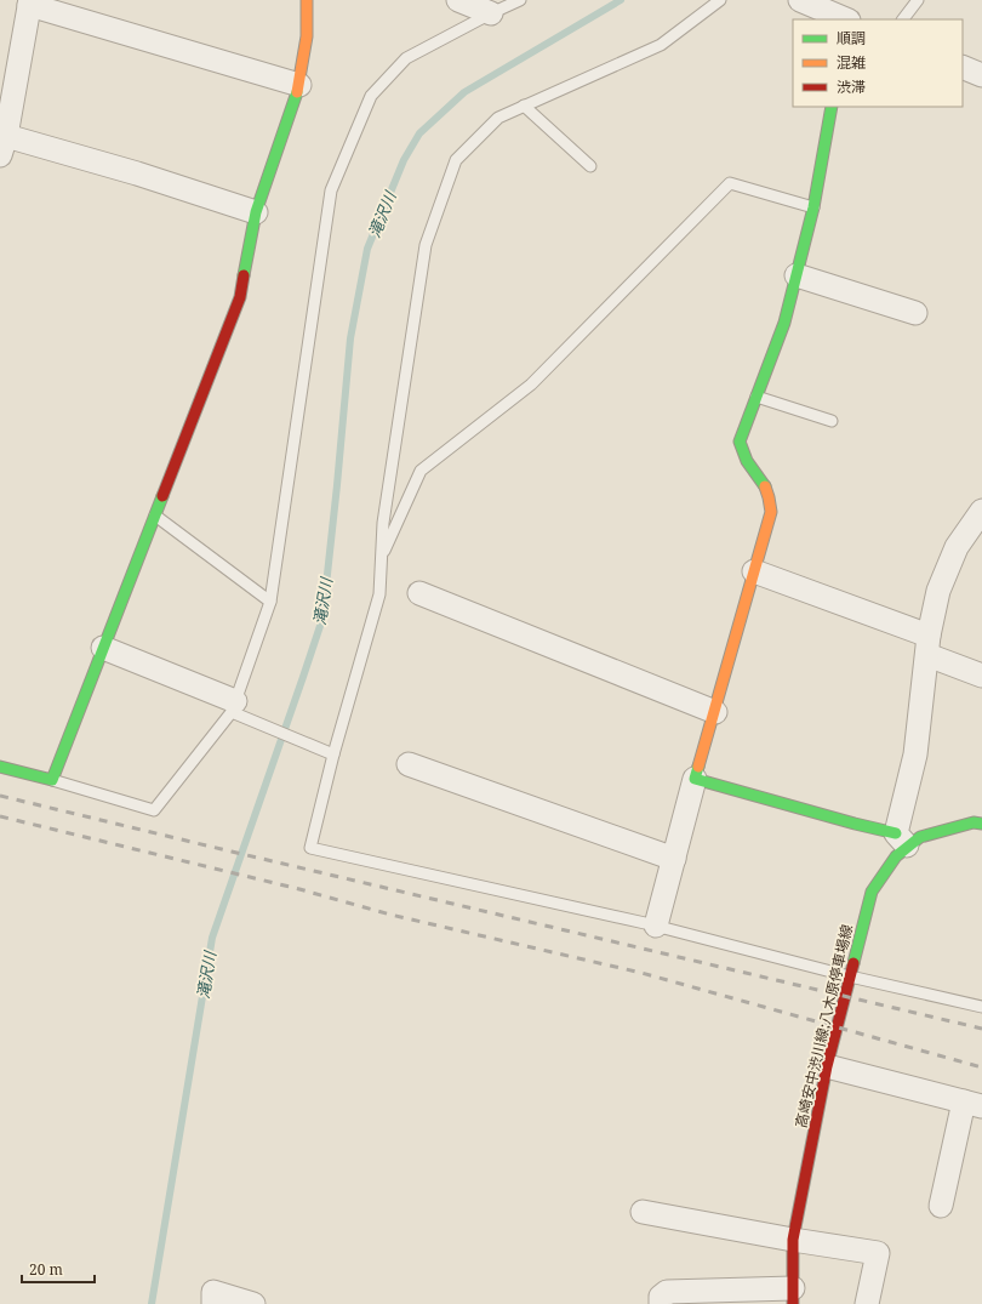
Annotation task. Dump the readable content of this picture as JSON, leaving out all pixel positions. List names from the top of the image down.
{
  "streets": {
    "street": ["高崎安中渋川線;八木原停車場線"]
  },
  "water": ["滝沢川"],
  "legend": ["順調", "混雑", "渋滞"],
  "scale_bar": "20 m"
}
